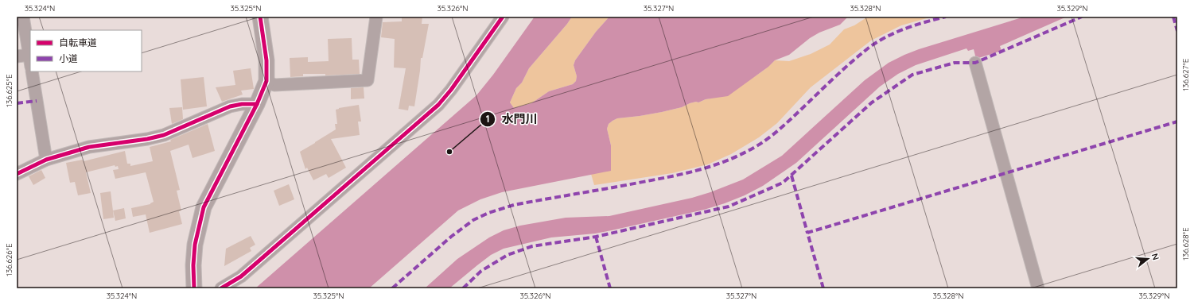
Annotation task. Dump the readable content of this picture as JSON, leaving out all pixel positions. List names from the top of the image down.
{
  "places": ["水門川"],
  "legend": ["自転車道", "小道"],
  "north": "right",
  "coordinates": [
    "35.324°N",
    "35.325°N",
    "35.326°N",
    "35.327°N",
    "35.328°N",
    "35.329°N",
    "136.627°E",
    "136.625°E",
    "136.628°E",
    "136.626°E"
  ]
}
